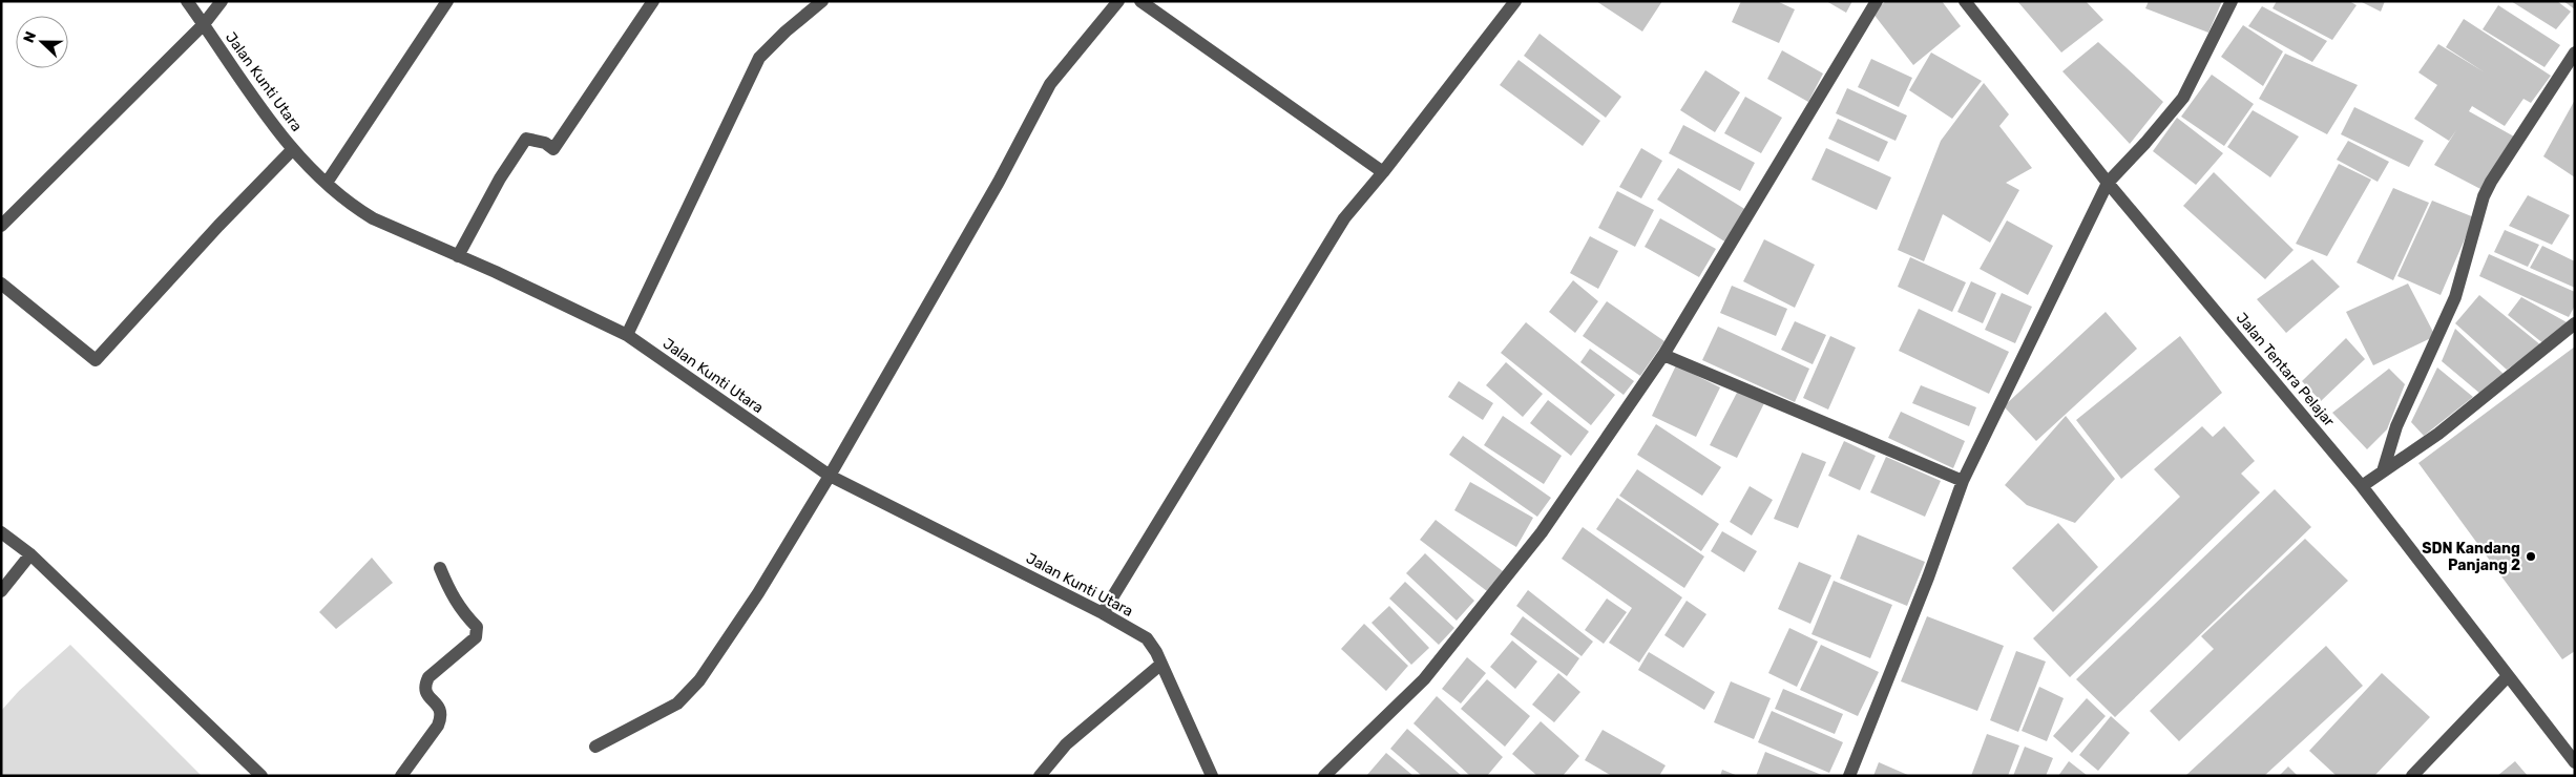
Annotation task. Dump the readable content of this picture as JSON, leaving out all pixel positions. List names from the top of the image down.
{
  "streets": {
    "street": ["Jalan Kunti Utara", "Jalan Tentara Pelajar"]
  },
  "places": ["SDN Kandang Panjang 2"],
  "north": "left"
}
